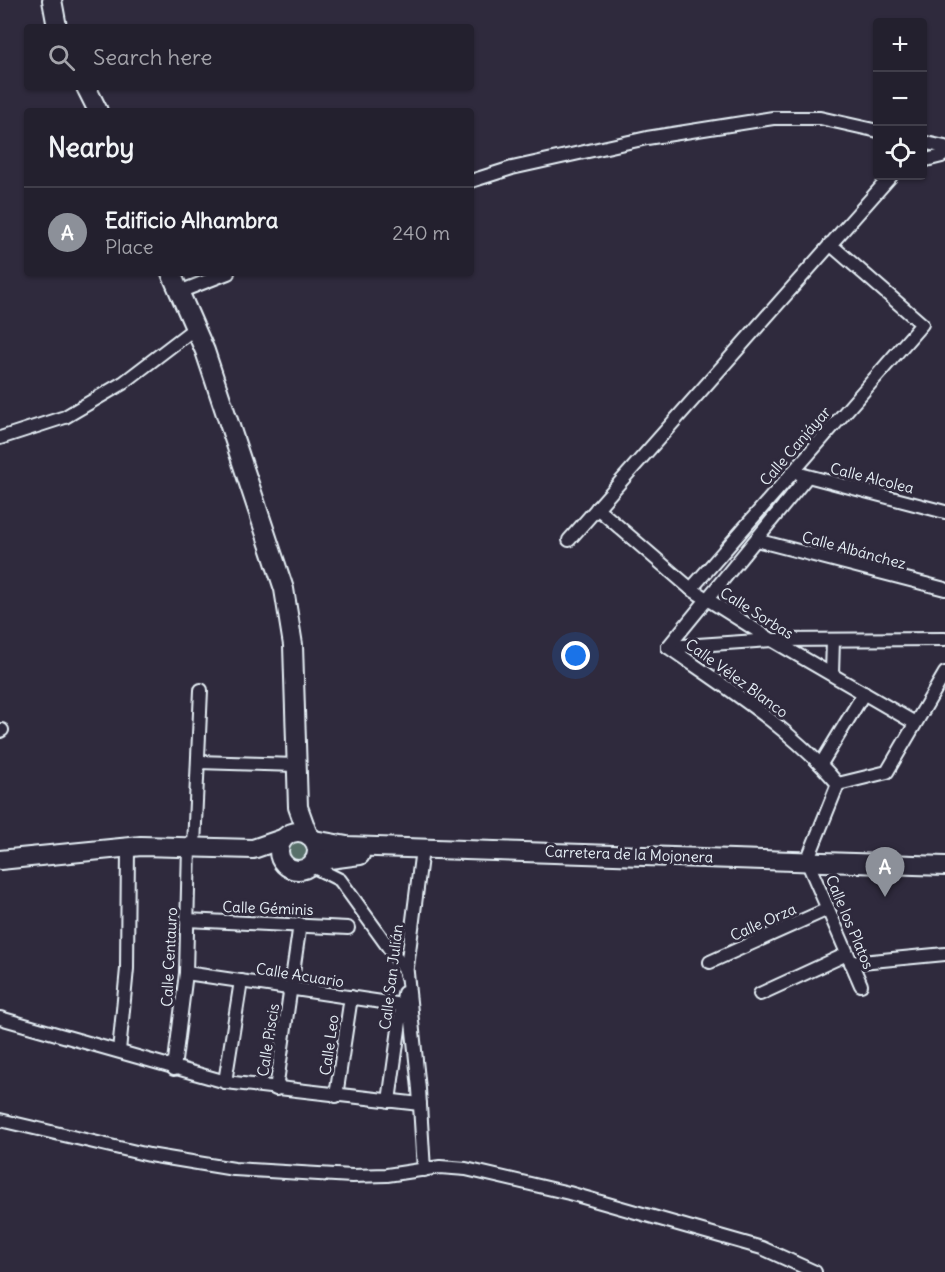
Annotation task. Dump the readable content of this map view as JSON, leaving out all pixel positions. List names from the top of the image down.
{
  "streets": {
    "street": [
      "Calle Canjáyar",
      "Calle Alcolea",
      "Calle Albánchez",
      "Calle Sorbas",
      "Calle Vélez Blanco",
      "Carretera de la Mojonera",
      "Calle Géminis",
      "Calle Orza",
      "Calle los Platos",
      "Calle Centauro",
      "Calle Acuario",
      "Calle San Julián",
      "Calle Piscis",
      "Calle Leo"
    ]
  },
  "crossings": [
    ["Calle Canjáyar", "Calle Alcolea"],
    ["Calle Canjáyar", "Calle Albánchez"],
    ["Calle Canjáyar", "Calle Sorbas"],
    ["Calle Canjáyar", "Calle Vélez Blanco"],
    ["Carretera de la Mojonera", "Calle los Platos"],
    ["Carretera de la Mojonera", "Calle San Julián"],
    ["Calle Géminis", "Calle Centauro"],
    ["Calle Géminis", "Calle Piscis"],
    ["Calle Orza", "Calle los Platos"],
    ["Calle Centauro", "Calle Acuario"],
    ["Calle Acuario", "Calle San Julián"],
    ["Calle Acuario", "Calle Piscis"],
    ["Calle Acuario", "Calle Leo"]
  ],
  "page": {
    "map_buttons": ["+", "−"],
    "search": "Search here",
    "heading": "Nearby",
    "list": [
      {
        "mark": "A",
        "name": "Edificio Alhambra",
        "note": "Place",
        "value": "240 m"
      }
    ],
    "pins": "A"
  }
}
